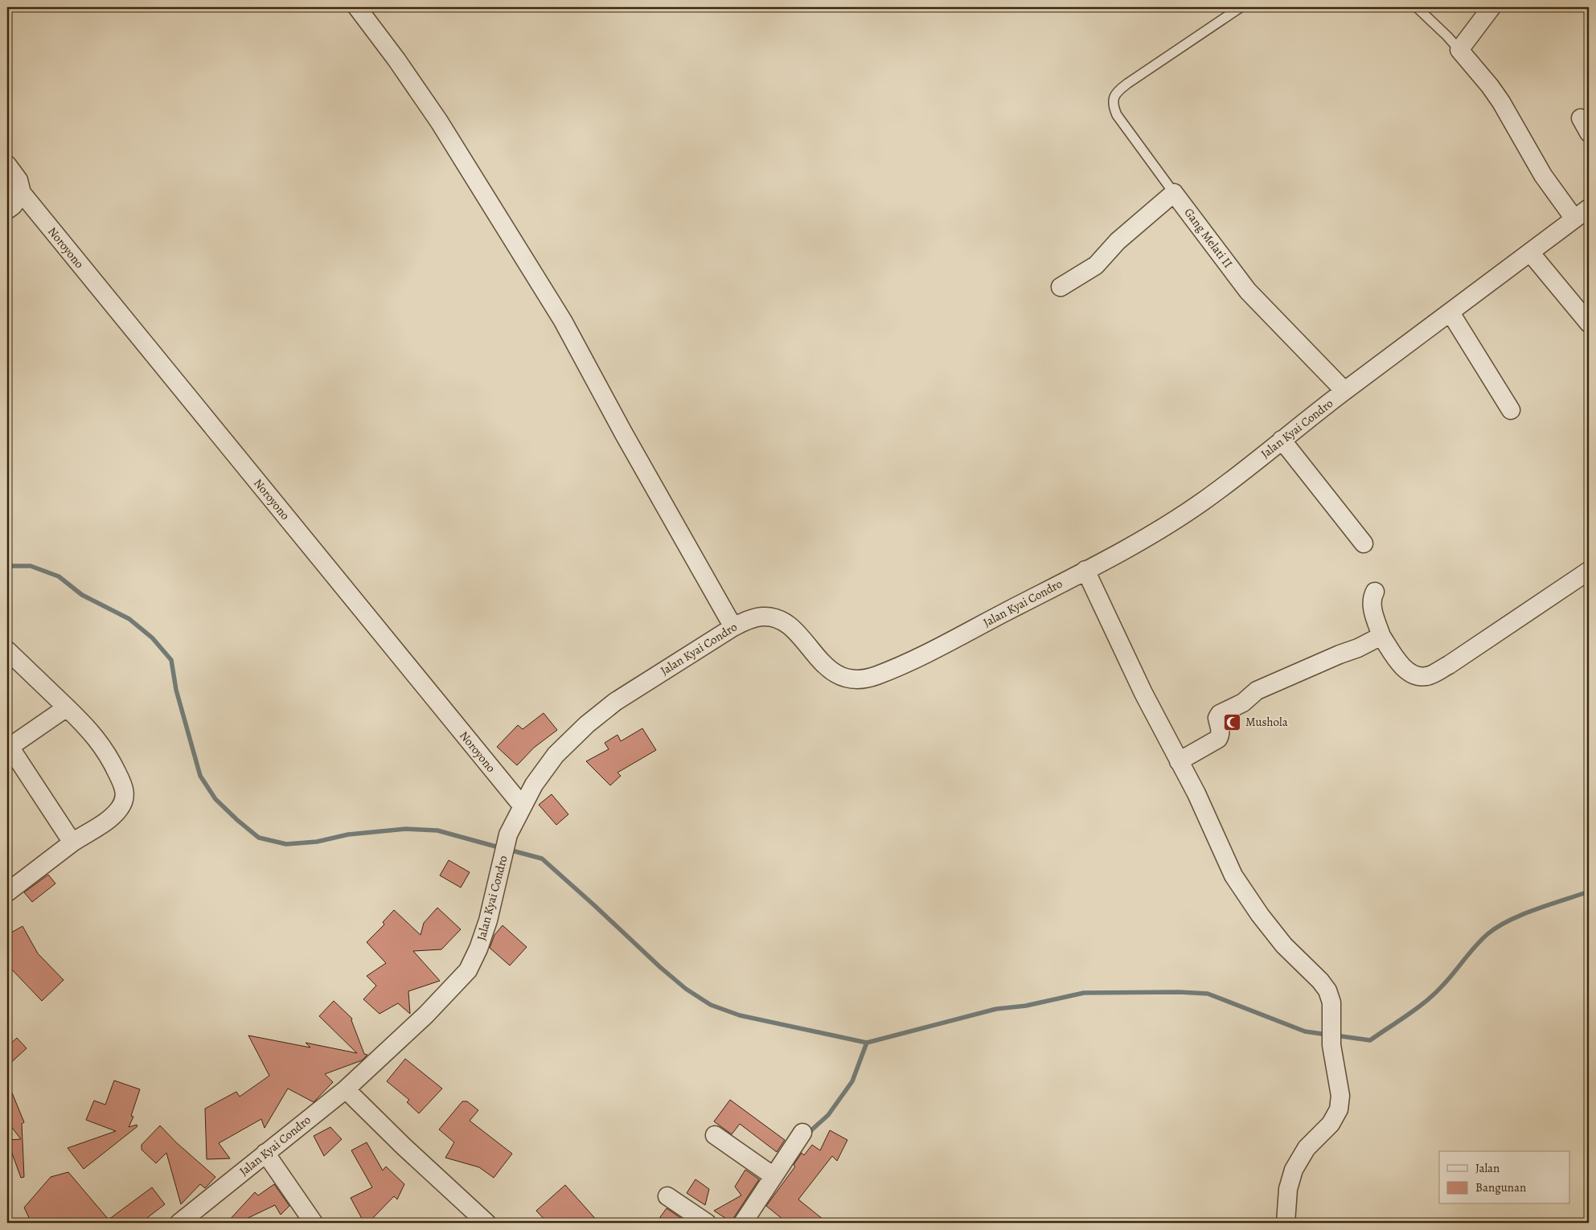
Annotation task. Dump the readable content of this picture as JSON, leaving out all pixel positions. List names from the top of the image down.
{
  "streets": {
    "street": ["Gang Melati II", "Noroyono", "Jalan Kyai Condro"]
  },
  "crossings": [
    ["Gang Melati II", "Jalan Kyai Condro"],
    ["Noroyono", "Jalan Kyai Condro"]
  ],
  "places": {
    "mosque": ["Mushola"]
  },
  "legend": ["Jalan", "Bangunan"]
}
